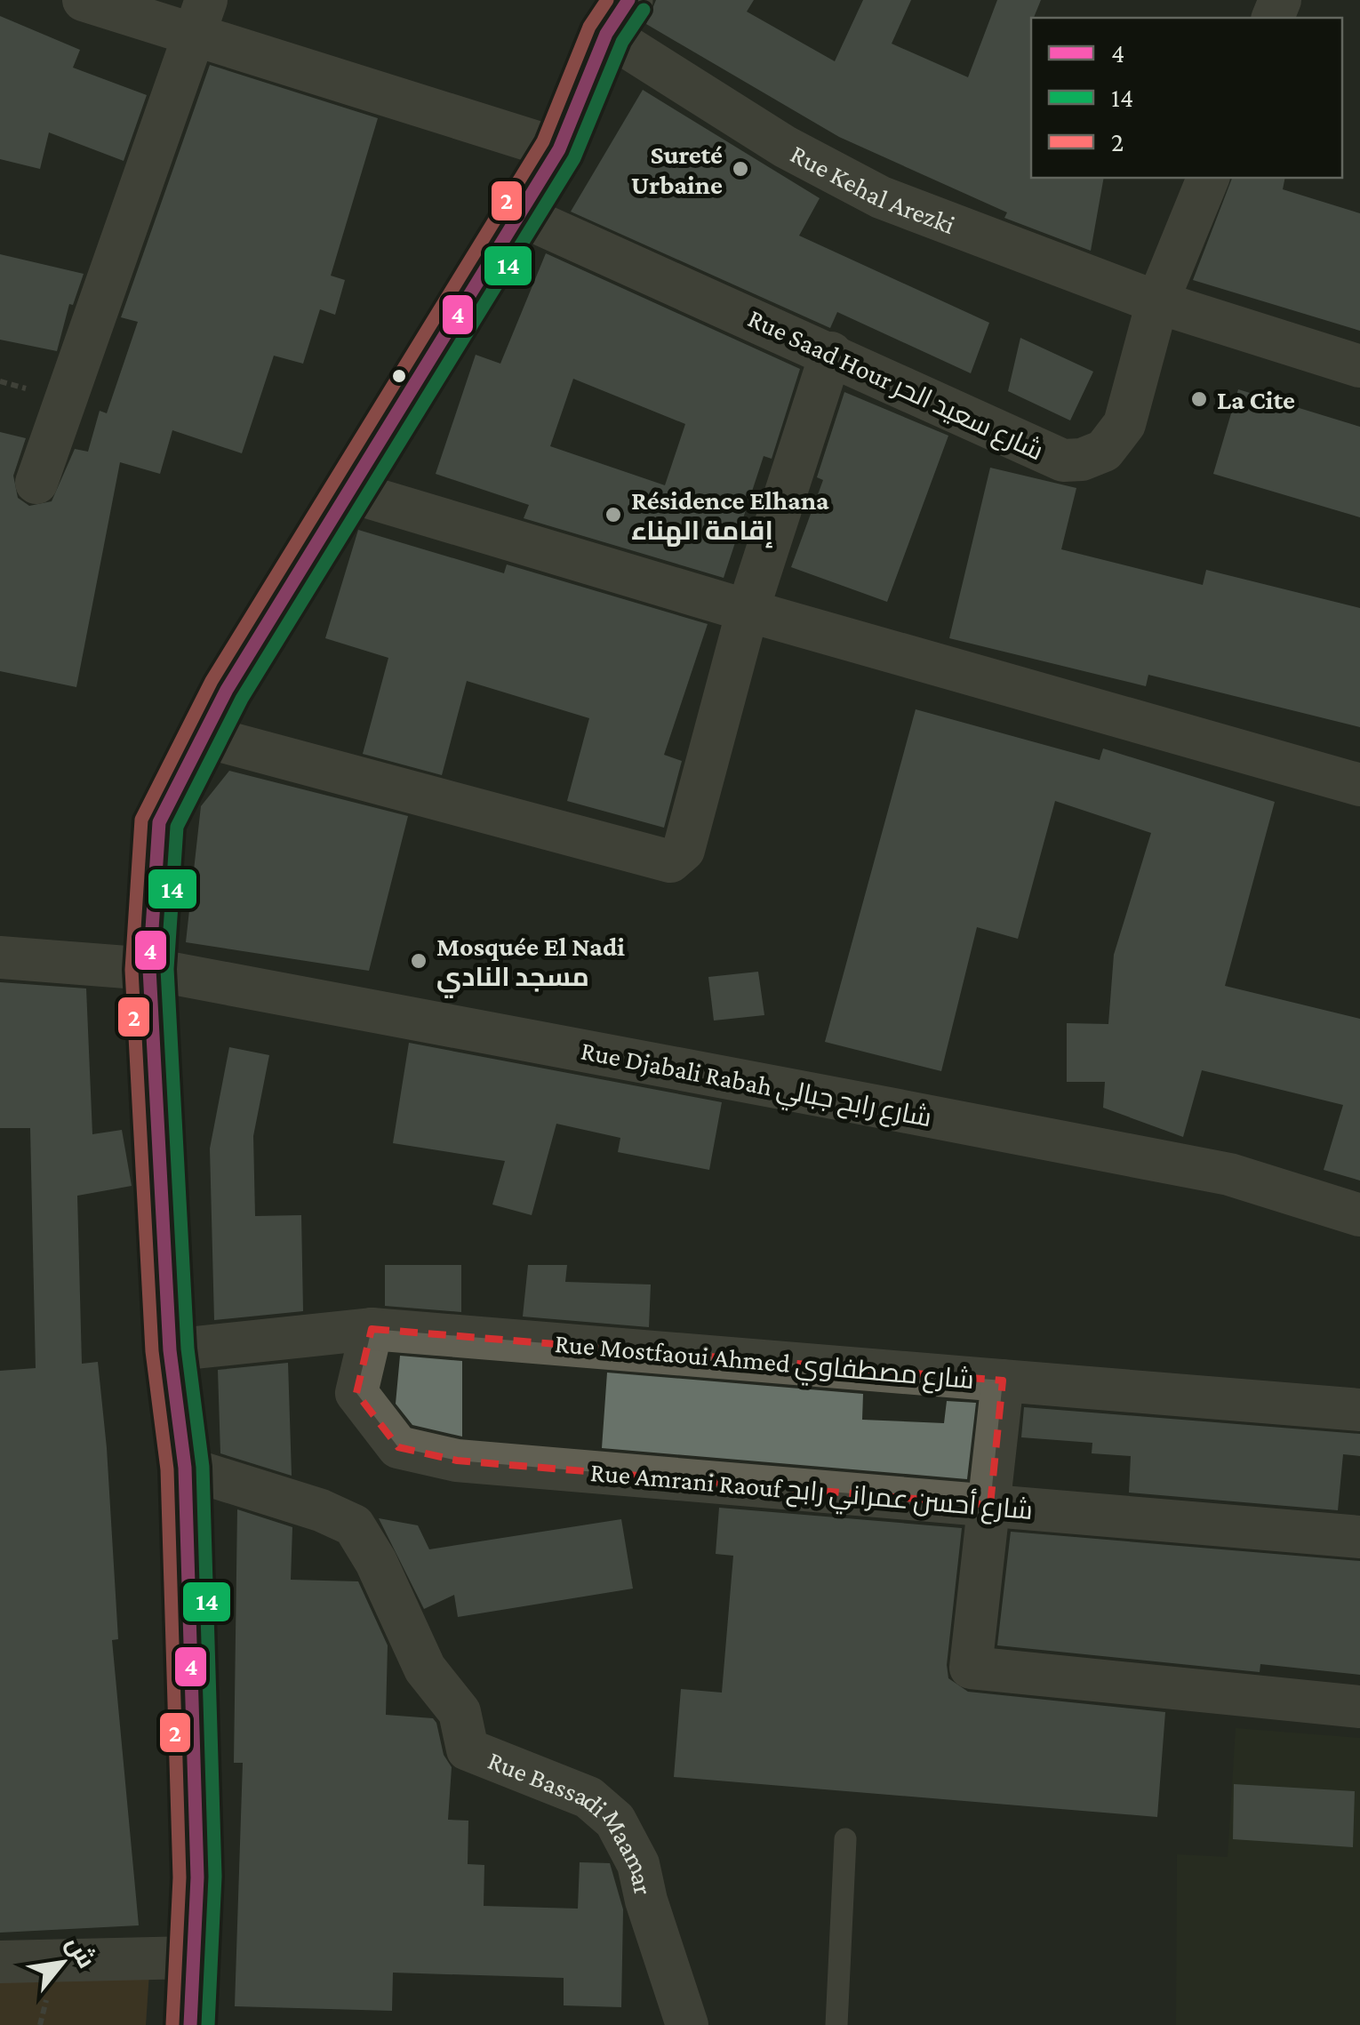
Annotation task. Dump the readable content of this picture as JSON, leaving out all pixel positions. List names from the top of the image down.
{
  "streets": {
    "street": [
      "Rue Kehal Arezki",
      "Rue Saad Hour شارع سعيد الحر",
      "Rue Djabali Rabah شارع رابح جبالي",
      "Rue Mostfaoui Ahmed شارع مصطفاوي",
      "Rue Amrani Raouf شارع أحسن عمراني رابح",
      "Rue Bassadi Maamar"
    ]
  },
  "crossings": [
    ["Rue Kehal Arezki", "Rue Saad Hour شارع سعيد الحر"],
    ["Rue Mostfaoui Ahmed شارع مصطفاوي", "Rue Amrani Raouf شارع أحسن عمراني رابح"]
  ],
  "places": [
    "Sureté Urbaine",
    "La Cite",
    "Résidence Elhana إقامة الهناء",
    "Mosquée El Nadi مسجد النادي"
  ],
  "lines": ["transit line 4", "transit line 2", "transit line 14"],
  "legend": ["4", "14", "2"],
  "north": "top right"
}
